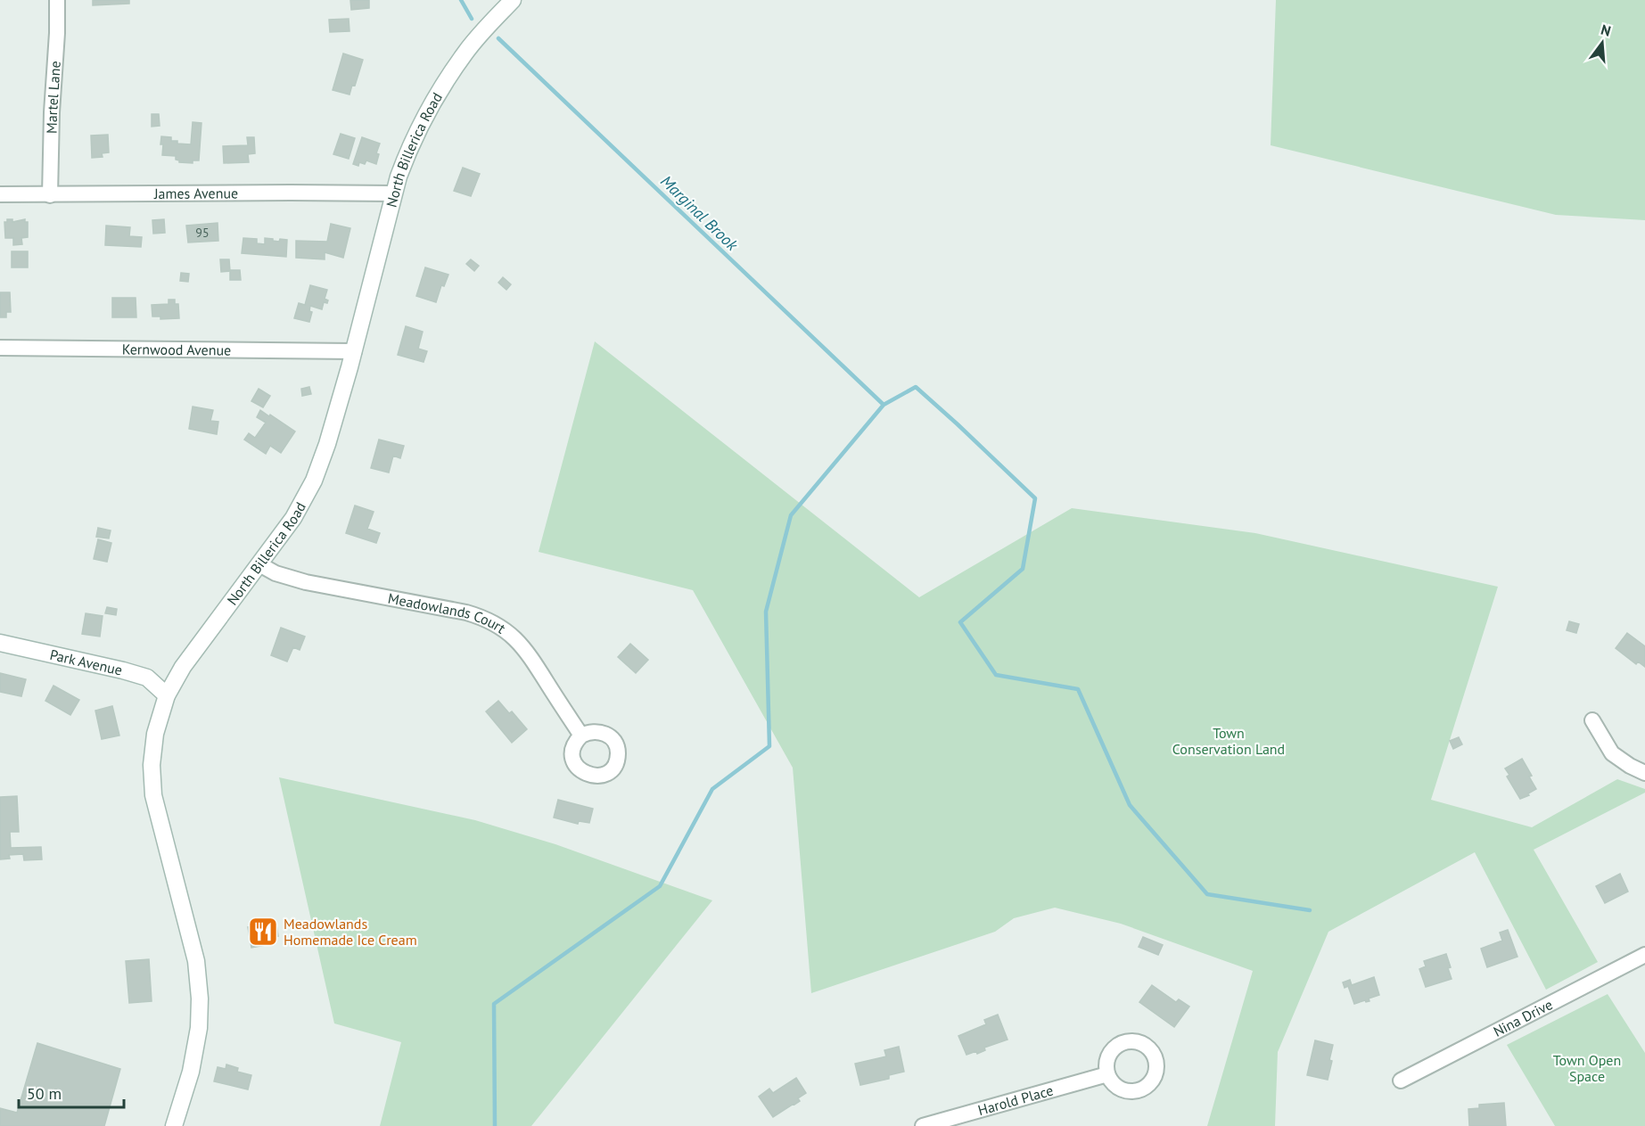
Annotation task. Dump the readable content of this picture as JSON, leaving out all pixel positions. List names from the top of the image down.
{
  "streets": {
    "main road": ["North Billerica Road", "Park Avenue"],
    "street": [
      "Martel Lane",
      "James Avenue",
      "Kernwood Avenue",
      "Meadowlands Court",
      "Nina Drive",
      "Harold Place"
    ]
  },
  "crossings": [
    ["Martel Lane", "James Avenue"],
    ["North Billerica Road", "James Avenue"],
    ["North Billerica Road", "Kernwood Avenue"],
    ["North Billerica Road", "Meadowlands Court"],
    ["North Billerica Road", "Park Avenue"]
  ],
  "water": ["Marginal Brook"],
  "parks": ["Town Conservation Land", "Town Open Space"],
  "places": {
    "restaurant": ["Meadowlands Homemade Ice Cream"]
  },
  "house_numbers": ["95"],
  "scale_bar": "50 m",
  "north": "top"
}
